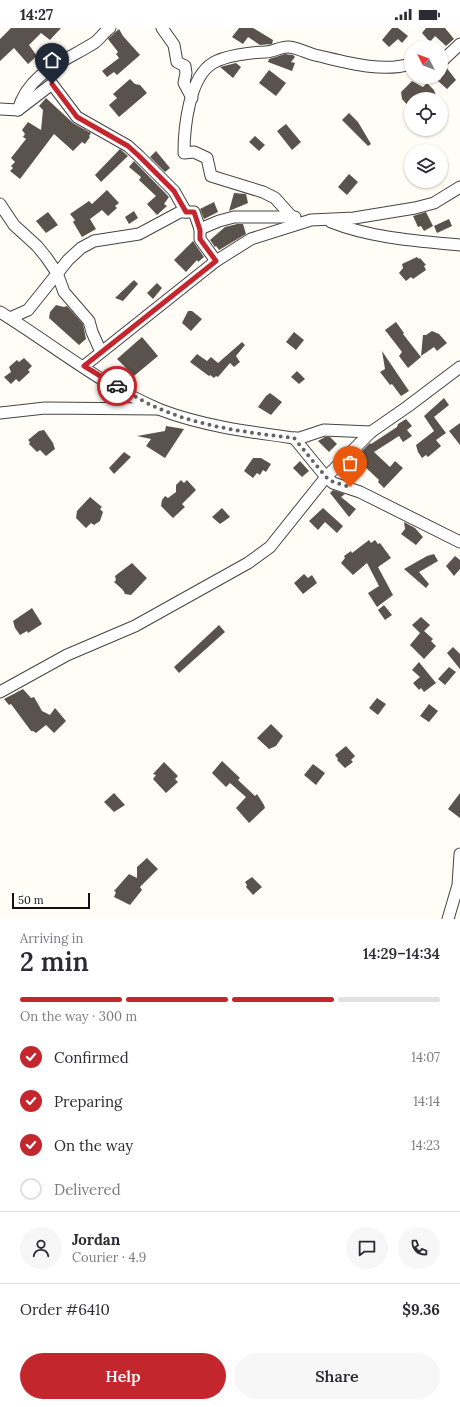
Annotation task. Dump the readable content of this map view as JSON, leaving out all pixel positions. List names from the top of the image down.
{
  "scale_bar": "50 m",
  "north": "top left",
  "page": {
    "status": "14:27",
    "scale": "50 m",
    "heading": ["2 min", "Arriving in", "14:29–14:34"],
    "panel": [
      "Jordan",
      "Courier · 4.9",
      "Order #6410",
      "$9.36"
    ],
    "bar": "On the way · 300 m",
    "list": [
      ["Confirmed", "14:07"],
      ["Preparing", "14:14"],
      ["On the way", "14:23"],
      "Delivered"
    ],
    "buttons": ["Help", "Share"]
  }
}
